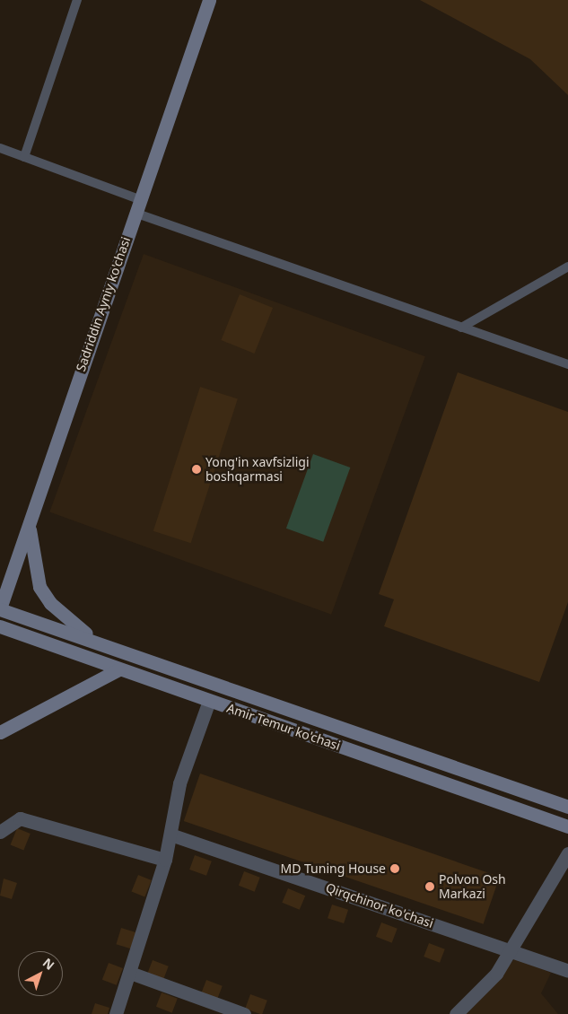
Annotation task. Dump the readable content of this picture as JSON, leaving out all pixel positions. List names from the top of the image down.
{
  "streets": {
    "street": ["Sadriddin Ayniy ko'chasi", "Amir Temur ko'chasi", "Qirqchinor ko'chasi"]
  },
  "crossings": [
    ["Sadriddin Ayniy ko'chasi", "Amir Temur ko'chasi"]
  ],
  "places": ["Yong'in xavfsizligi boshqarmasi", "MD Tuning House", "Polvon Osh Markazi"],
  "north": "top right"
}
